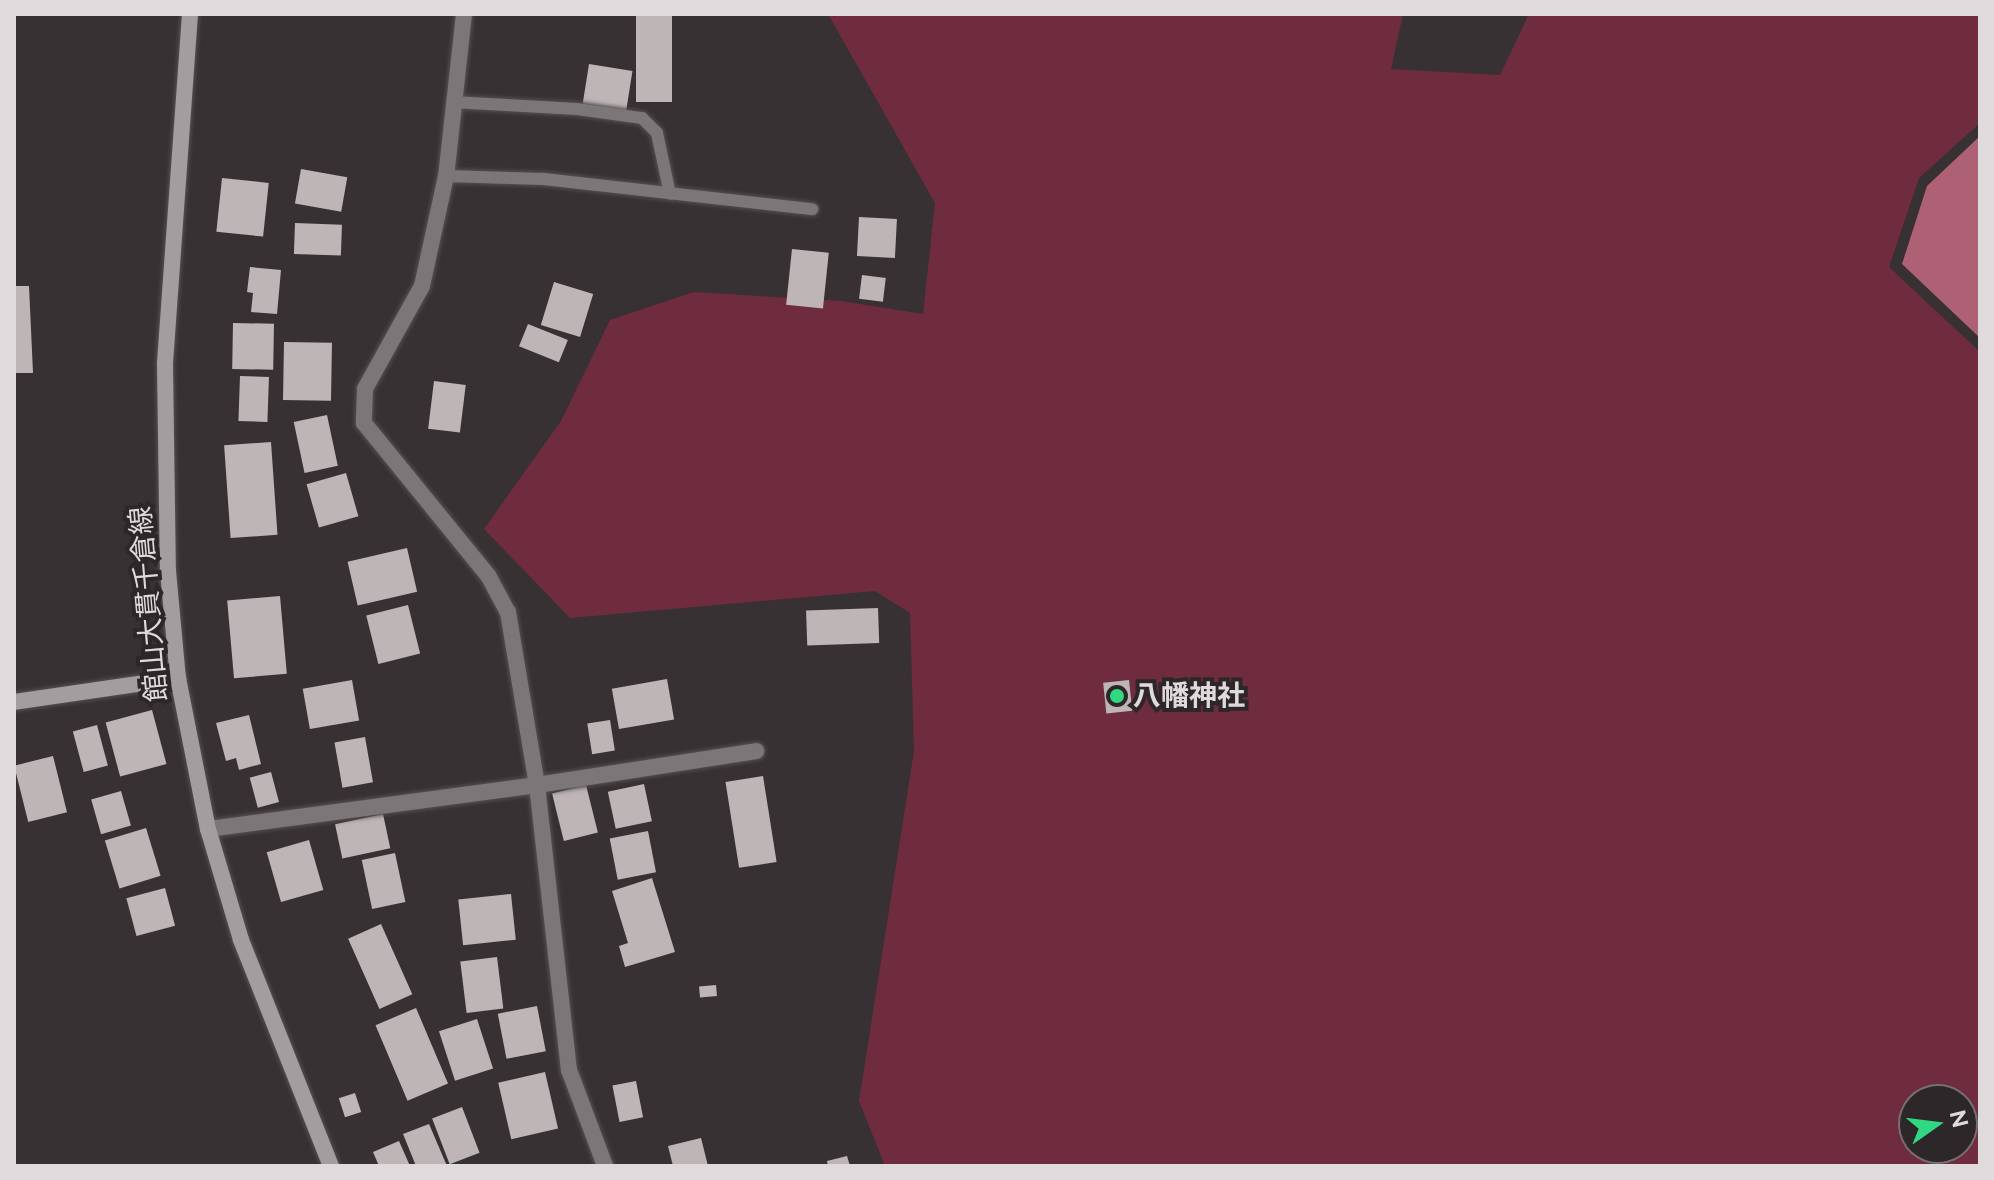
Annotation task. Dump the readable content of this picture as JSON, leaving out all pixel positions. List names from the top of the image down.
{
  "streets": {
    "main road": ["館山大貫千倉線"]
  },
  "places": ["八幡神社"],
  "north": "right"
}
